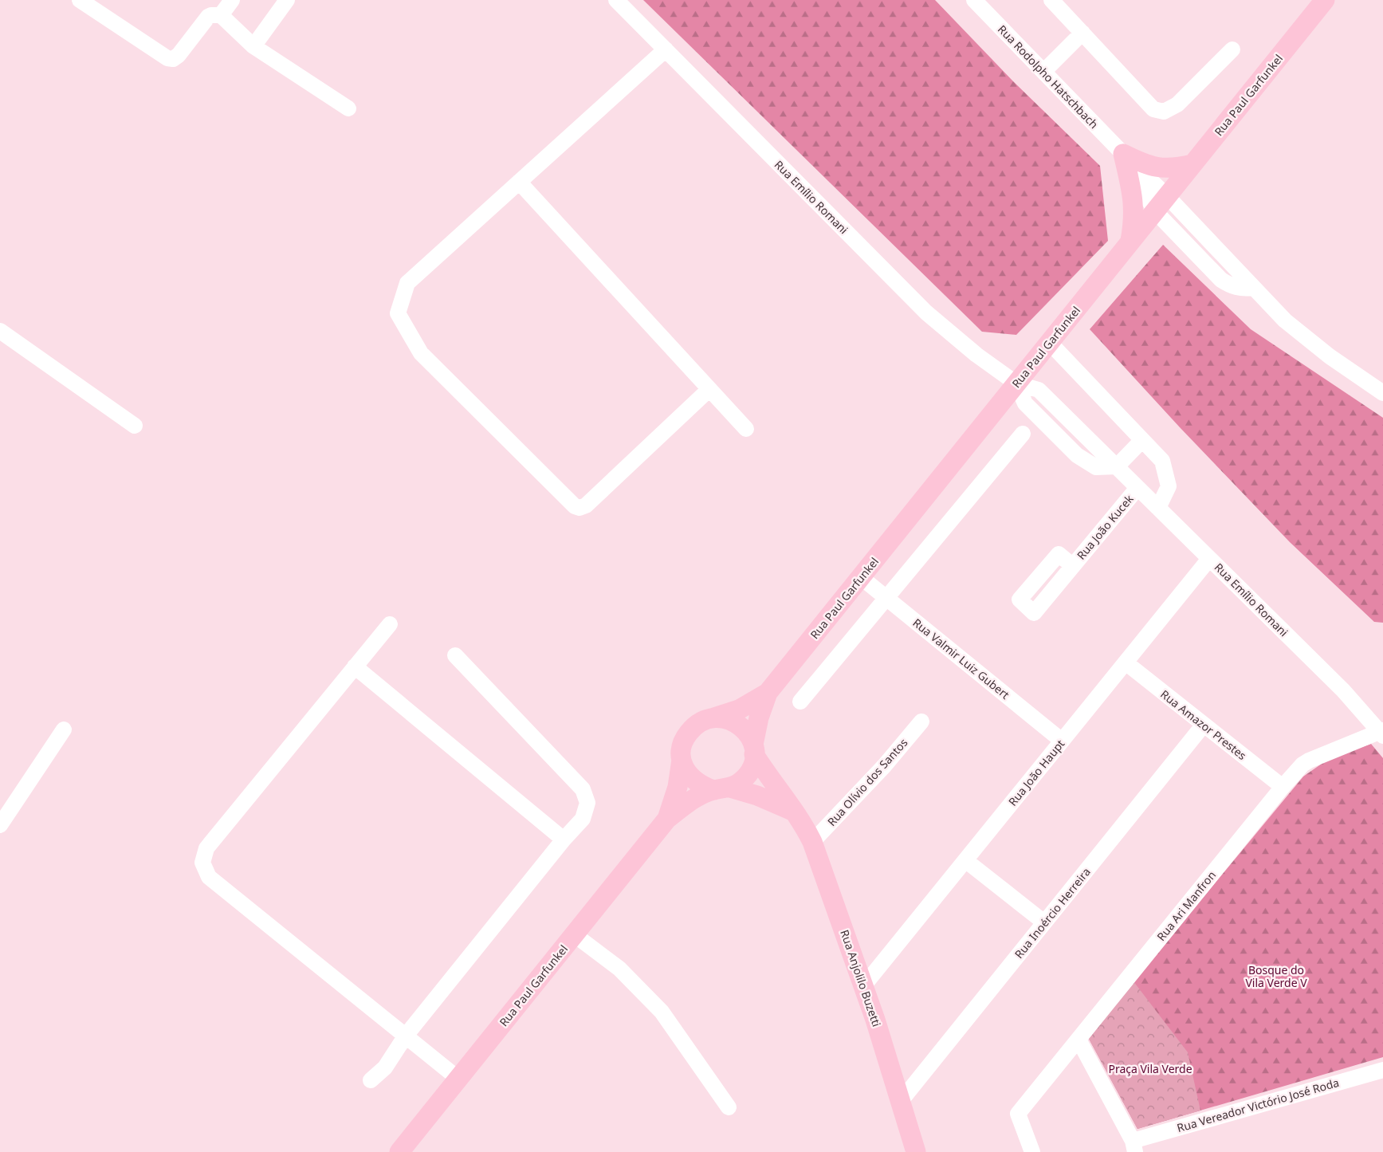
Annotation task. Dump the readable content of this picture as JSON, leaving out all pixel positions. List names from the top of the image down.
{
  "streets": {
    "main road": ["Rua Paul Garfunkel", "Rua Anjolilo Buzetti"],
    "street": [
      "Rua Rodolpho Hatschbach",
      "Rua Emílio Romani",
      "Rua João Kucek",
      "Rua Valmir Luiz Gubert",
      "Rua Amazor Prestes",
      "Rua João Haupt",
      "Rua Olívio dos Santos",
      "Rua Ari Manfron",
      "Rua Inoércio Herreira",
      "Rua Vereador Victório José Roda"
    ]
  },
  "crossings": [
    ["Rua Rodolpho Hatschbach", "Rua Paul Garfunkel"],
    ["Rua Paul Garfunkel", "Rua Emílio Romani"],
    ["Rua Paul Garfunkel", "Rua Valmir Luiz Gubert"],
    ["Rua Paul Garfunkel", "Rua Anjolilo Buzetti"],
    ["Rua Emílio Romani", "Rua João Kucek"],
    ["Rua Emílio Romani", "Rua João Haupt"],
    ["Rua Emílio Romani", "Rua Ari Manfron"],
    ["Rua Valmir Luiz Gubert", "Rua João Haupt"],
    ["Rua Amazor Prestes", "Rua João Haupt"],
    ["Rua Amazor Prestes", "Rua Ari Manfron"],
    ["Rua Amazor Prestes", "Rua Inoércio Herreira"],
    ["Rua João Haupt", "Rua Anjolilo Buzetti"],
    ["Rua Olívio dos Santos", "Rua Anjolilo Buzetti"],
    ["Rua Inoércio Herreira", "Rua Anjolilo Buzetti"]
  ],
  "parks": ["Bosque do Vila Verde V", "Praça Vila Verde"]
}
